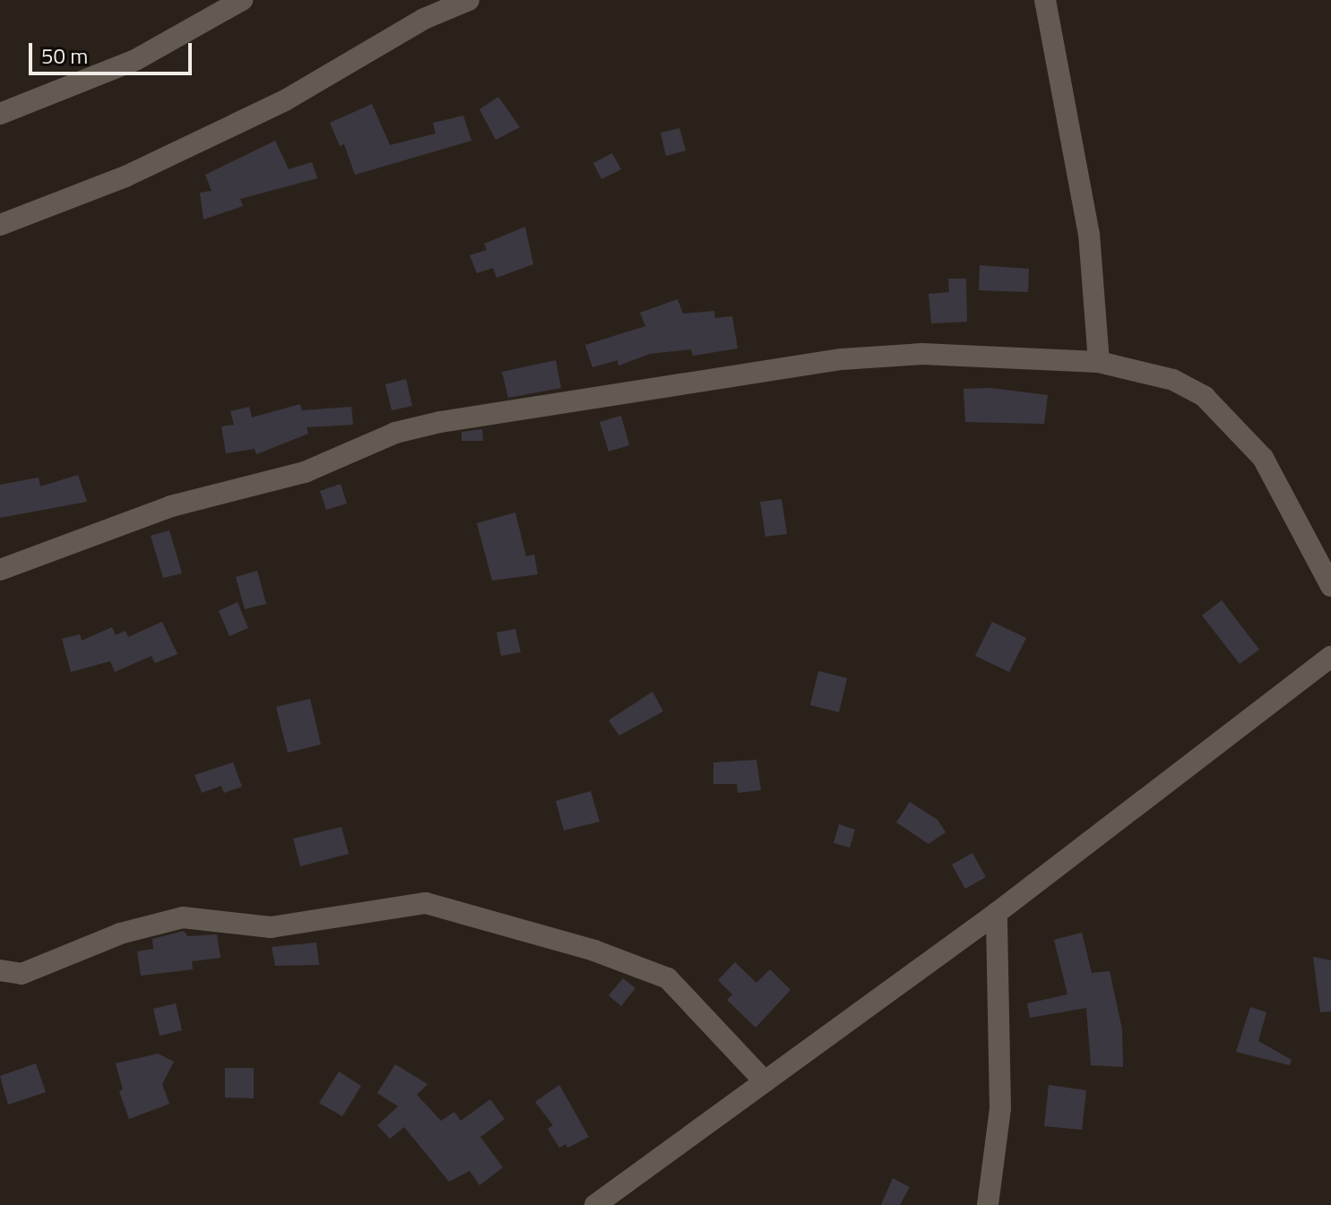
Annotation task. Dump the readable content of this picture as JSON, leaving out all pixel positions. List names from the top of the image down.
{
  "scale_bar": "50 m"
}
